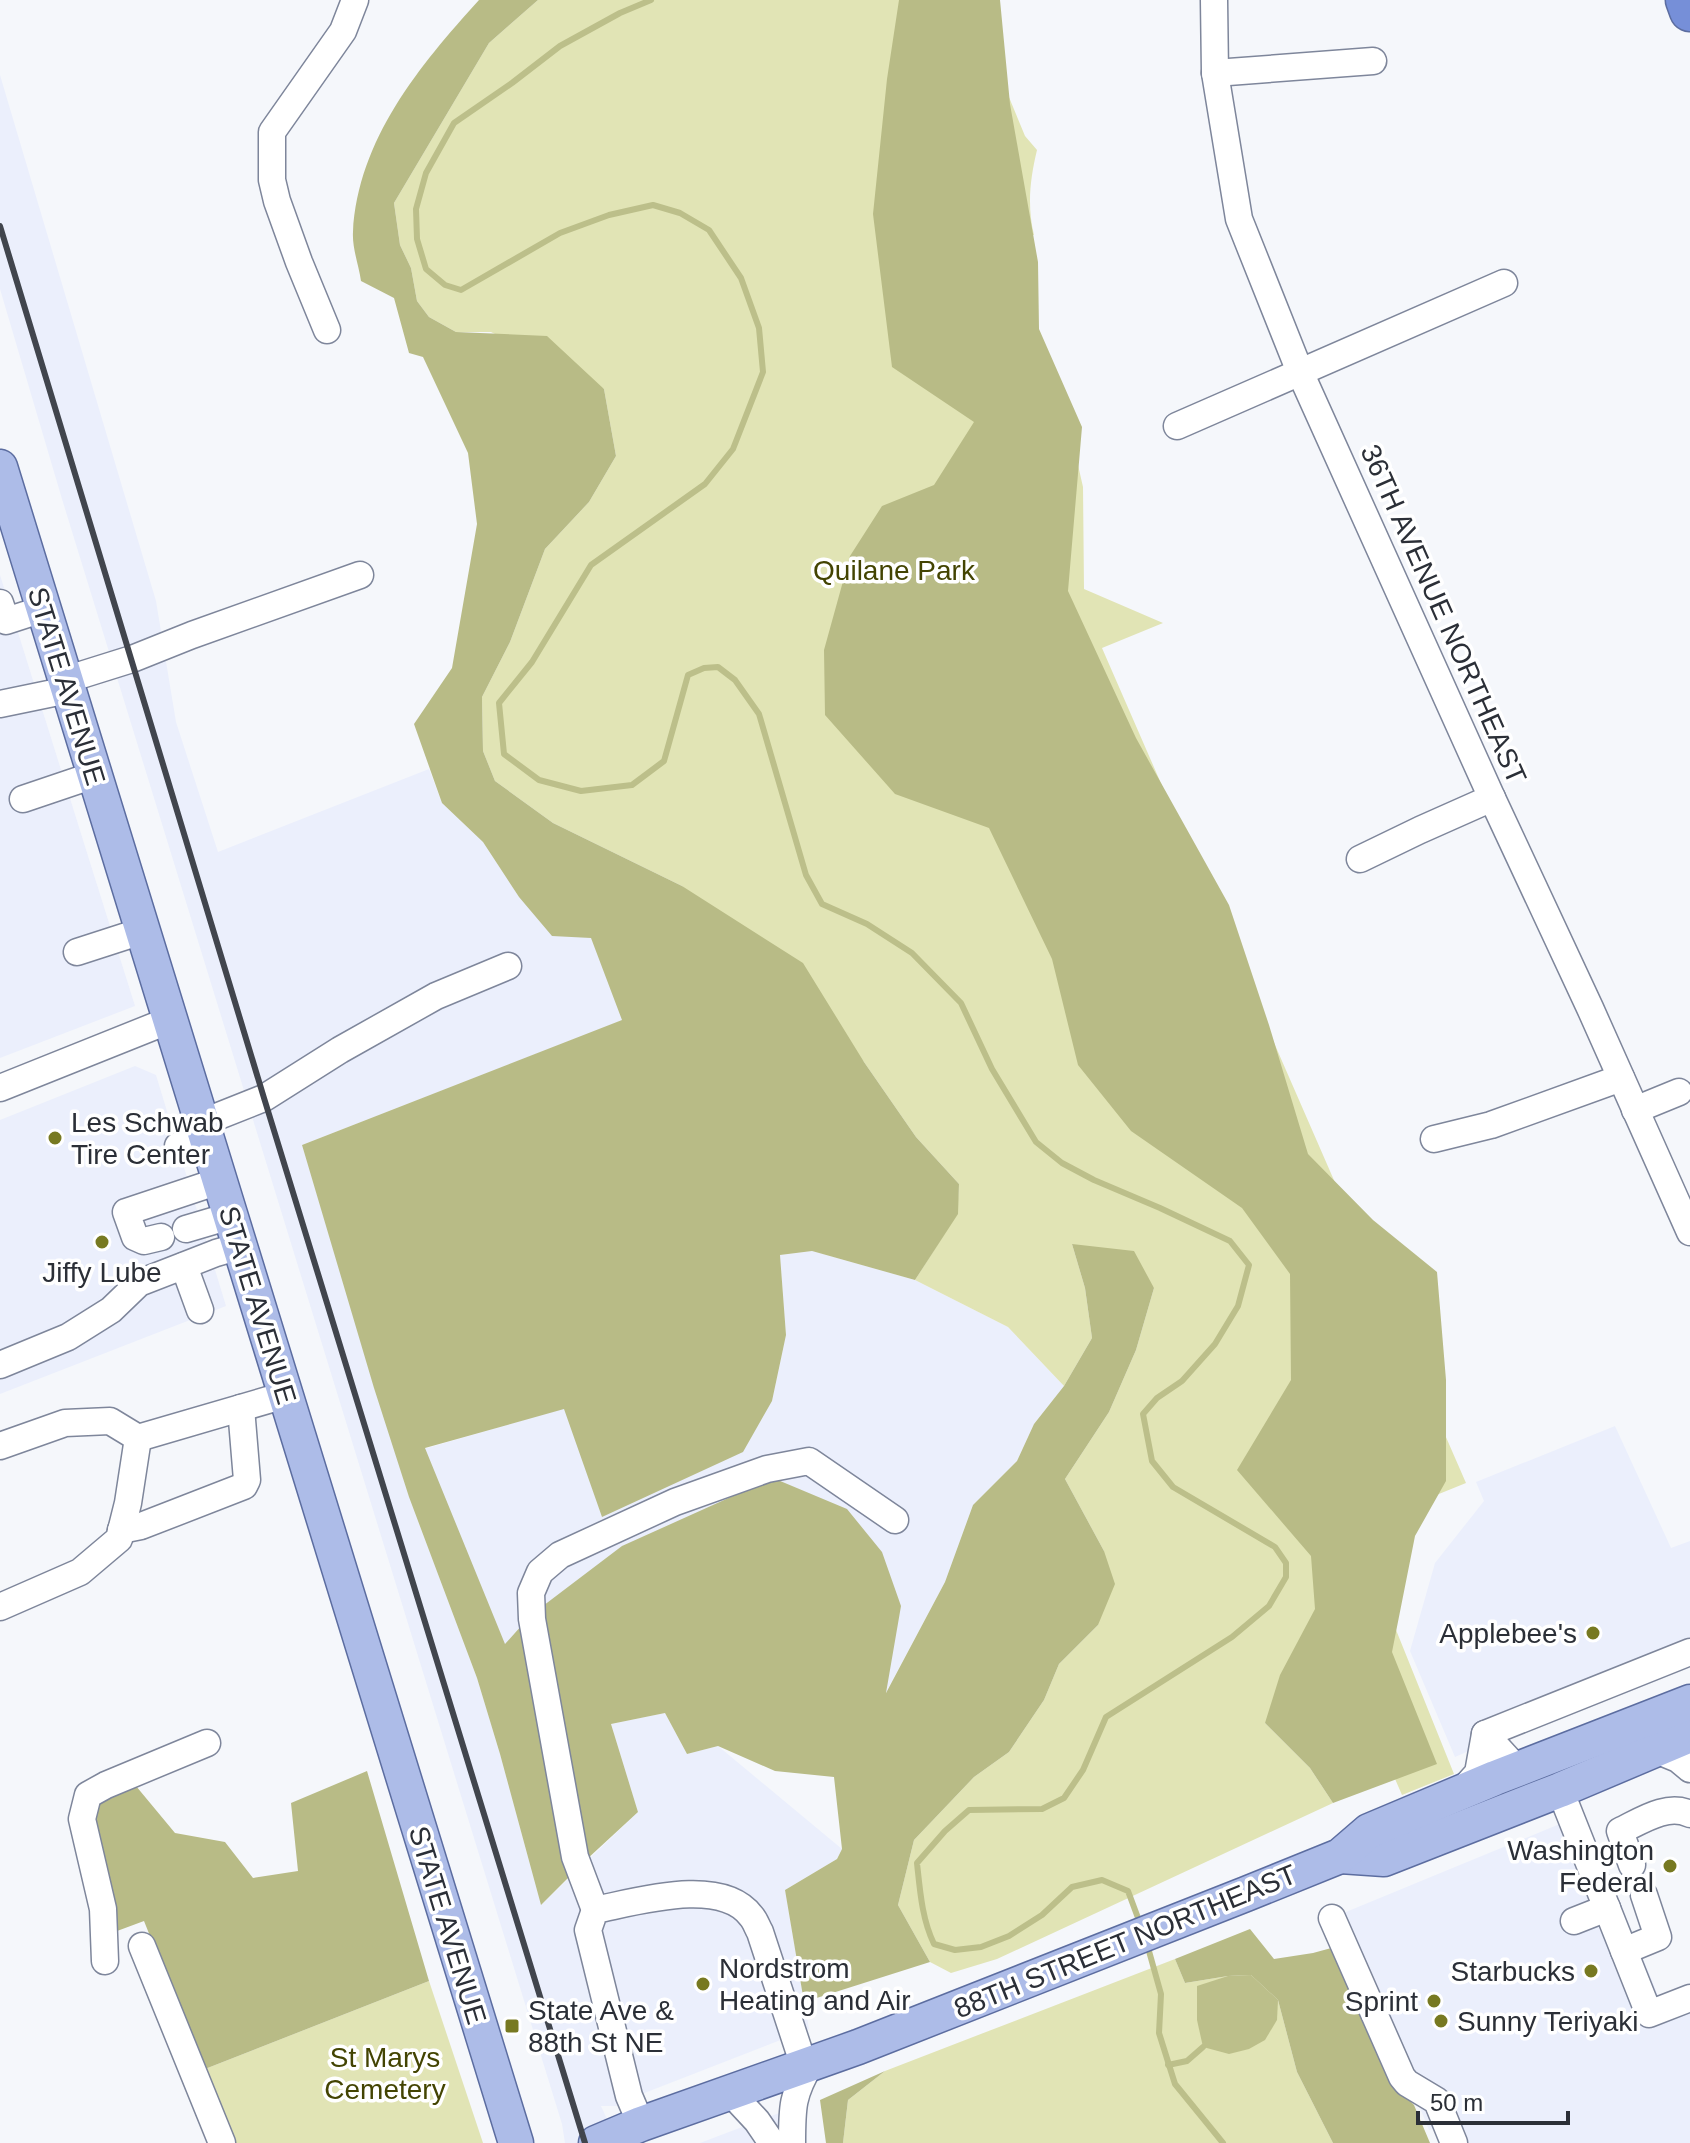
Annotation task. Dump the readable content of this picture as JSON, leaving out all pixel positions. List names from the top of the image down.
{
  "streets": {
    "main road": ["STATE AVENUE", "88TH STREET NORTHEAST"],
    "street": ["36TH AVENUE NORTHEAST"]
  },
  "parks": ["Quilane Park", "St Marys Cemetery"],
  "places": {
    "other": [
      "Les Schwab Tire Center",
      "Jiffy Lube",
      "Applebee's",
      "Washington Federal",
      "Starbucks",
      "Nordstrom Heating and Air",
      "Sprint",
      "Sunny Teriyaki"
    ],
    "transit": ["State Ave & 88th St NE"]
  },
  "scale_bar": "50 m"
}
